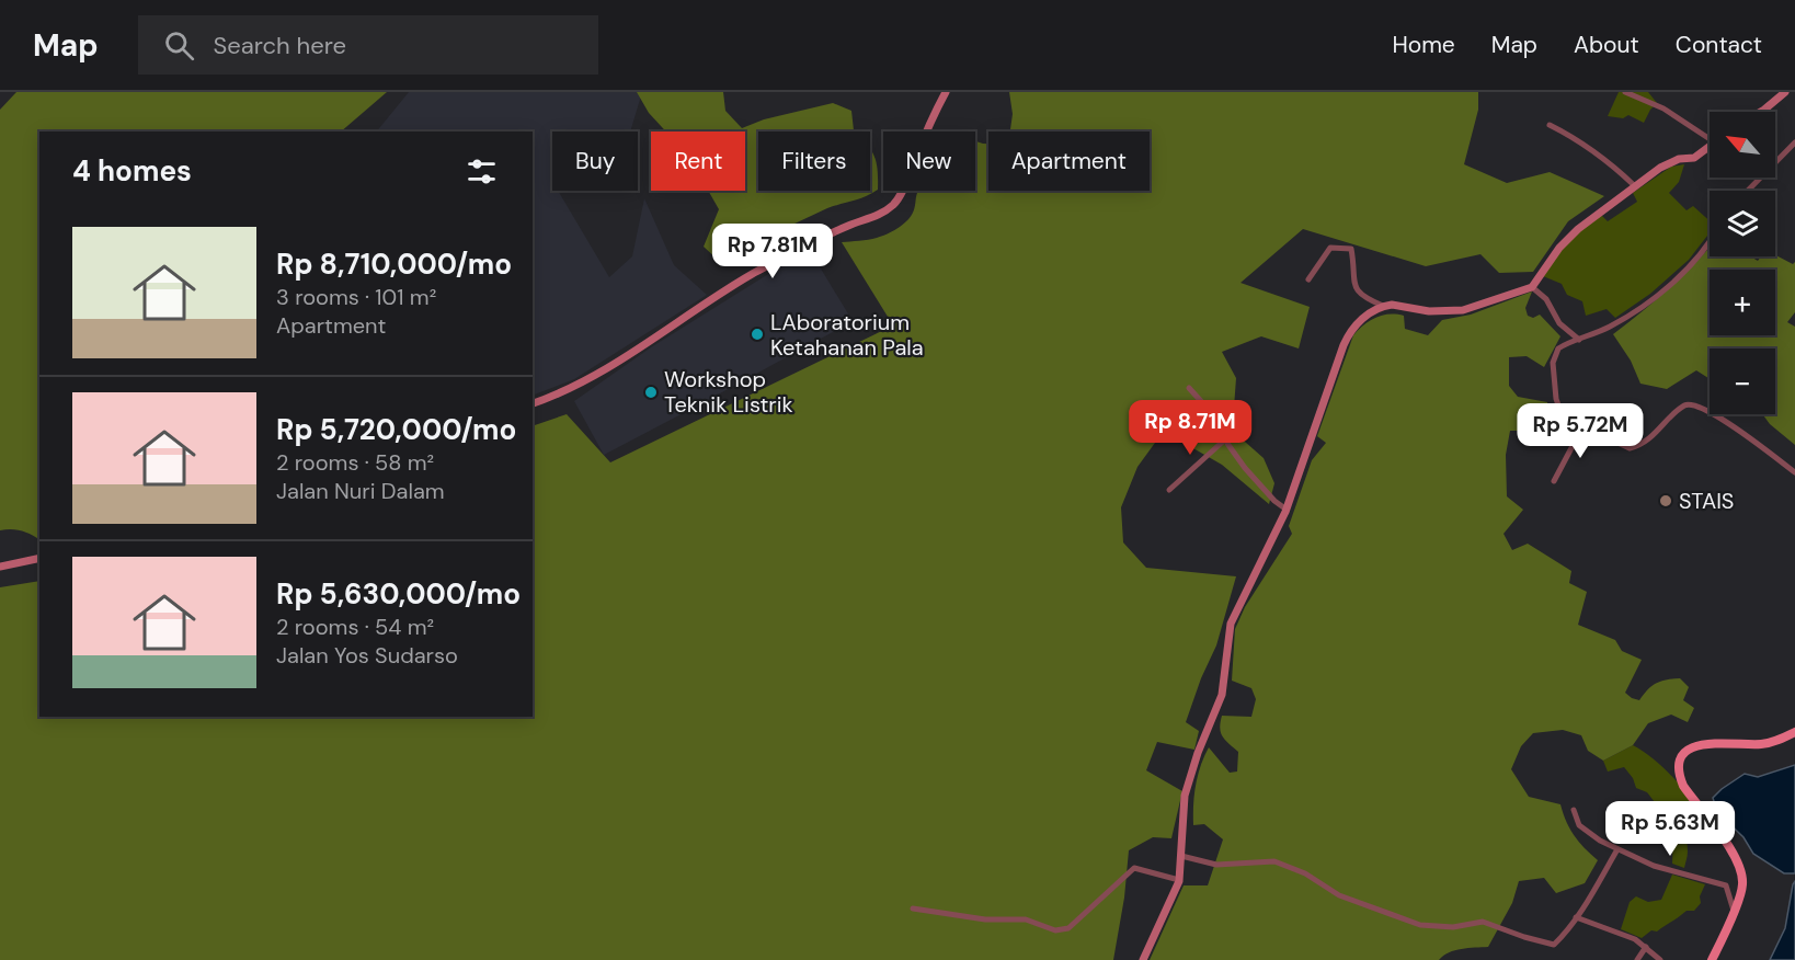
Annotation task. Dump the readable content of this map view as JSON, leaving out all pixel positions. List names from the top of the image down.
{
  "places": ["LAboratorium Ketahanan Pala", "Workshop Teknik Listrik", "STAIS"],
  "north": "top left",
  "page": {
    "header": "Map",
    "search": "Search here",
    "nav": [
      "Home",
      "Map",
      "About",
      "Contact"
    ],
    "map_buttons": ["+", "−"],
    "chip": [
      "Buy",
      "Rent",
      "Filters",
      "New",
      "Apartment"
    ],
    "heading": "4 homes",
    "list": [
      {
        "name": "Rp 8,710,000/mo",
        "note": "3 rooms · 101 m² · Apartment"
      },
      {
        "name": "Rp 5,720,000/mo",
        "note": "2 rooms · 58 m² · Jalan Nuri Dalam"
      },
      {
        "name": "Rp 5,630,000/mo",
        "note": "2 rooms · 54 m² · Jalan Yos Sudarso"
      }
    ],
    "price": [
      "Rp 7.81M",
      "Rp 8.71M",
      "Rp 5.72M",
      "Rp 5.63M"
    ]
  }
}
